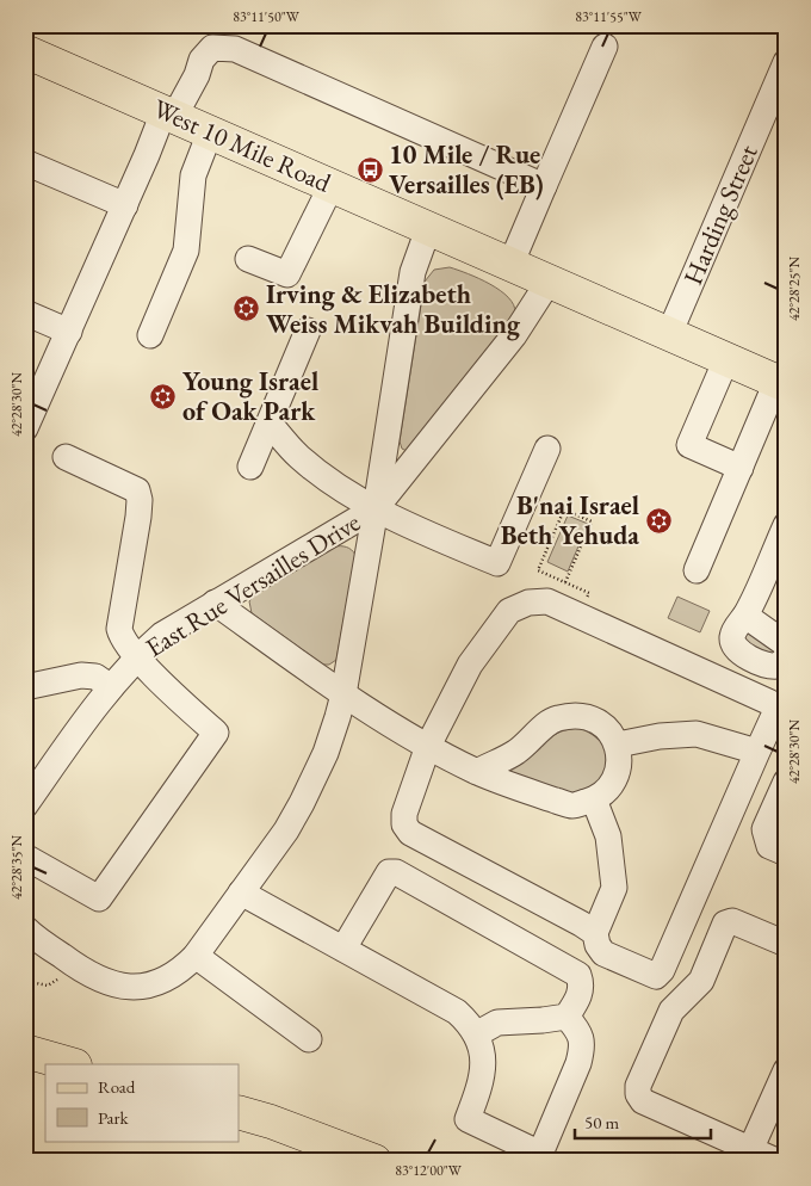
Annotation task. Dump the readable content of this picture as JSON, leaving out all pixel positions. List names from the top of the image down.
{
  "streets": {
    "main road": ["West 10 Mile Road"],
    "street": ["Harding Street", "East Rue Versailles Drive"]
  },
  "crossings": [
    ["West 10 Mile Road", "Harding Street"],
    ["West 10 Mile Road", "East Rue Versailles Drive"]
  ],
  "places": {
    "bus stop": ["10 Mile / Rue Versailles (EB)"],
    "synagogue": ["Irving & Elizabeth Weiss Mikvah Building", "Young Israel of Oak Park", "B'nai Israel Beth Yehuda"]
  },
  "legend": ["Road", "Park"],
  "scale_bar": "50 m",
  "coordinates": [
    "83°11'50\"W",
    "83°11'55\"W",
    "42°28'25\"N",
    "42°28'30\"N",
    "42°28'35\"N",
    "83°12'00\"W"
  ]
}
